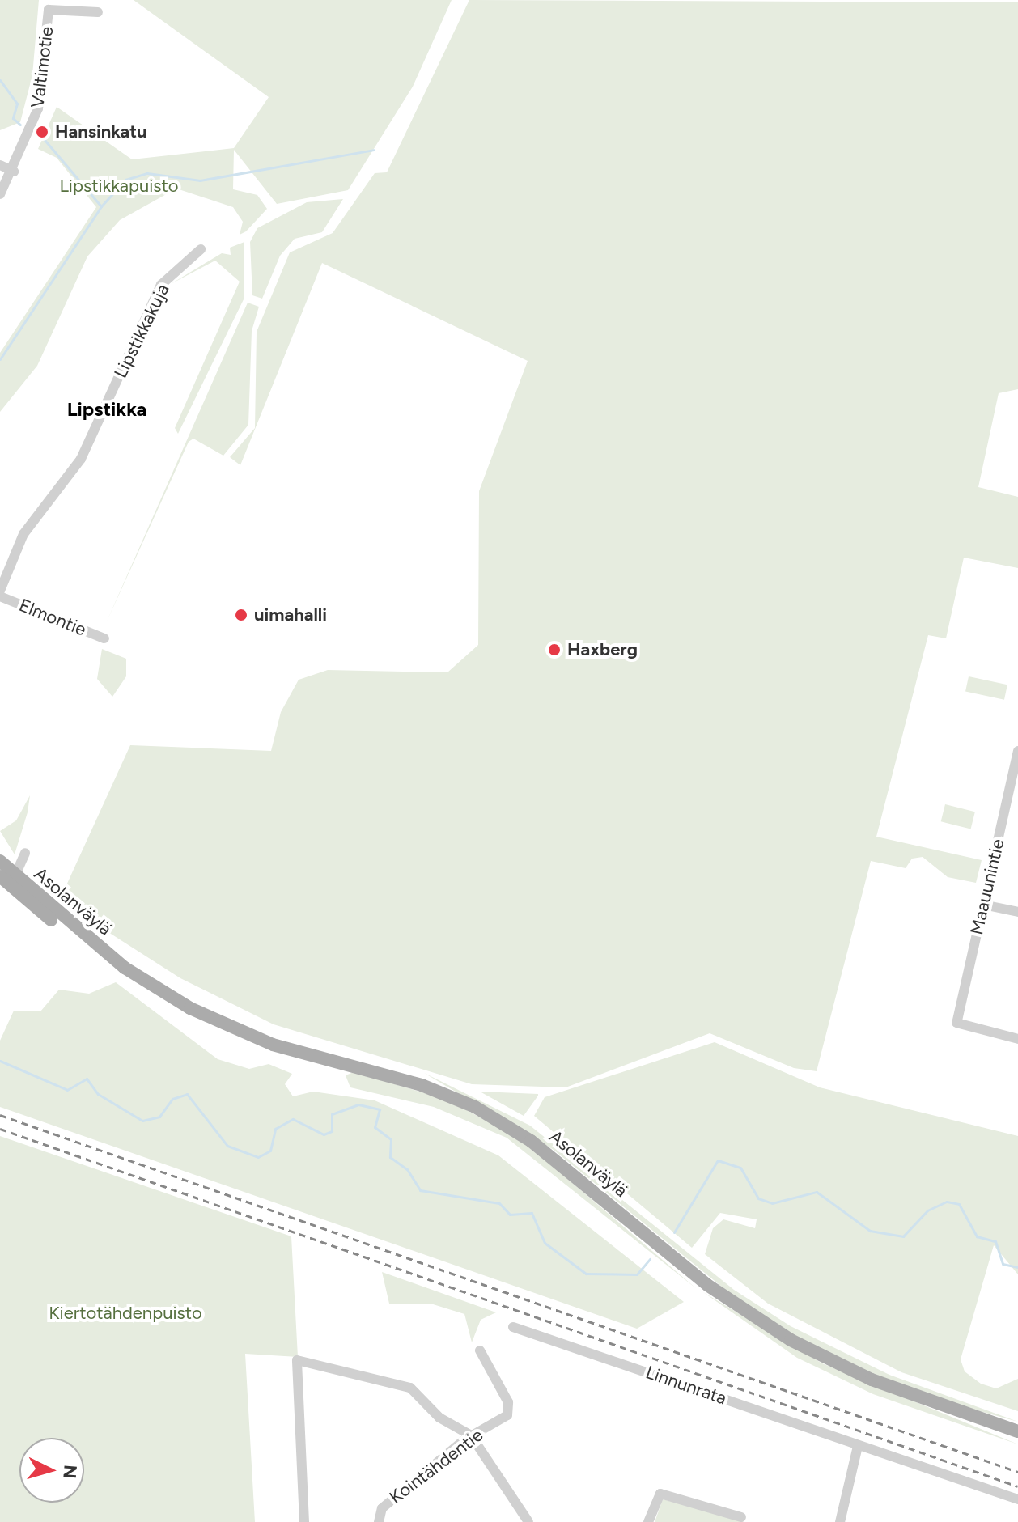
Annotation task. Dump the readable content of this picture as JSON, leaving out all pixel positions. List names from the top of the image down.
{
  "streets": {
    "main road": ["Asolanväylä"],
    "street": [
      "Valtimotie",
      "Lipstikkakuja",
      "Elmontie",
      "Maauunintie",
      "Linnunrata",
      "Kointähdentie"
    ]
  },
  "districts": ["Lipstikka"],
  "parks": ["Lipstikkapuisto", "Kiertotähdenpuisto"],
  "places": ["Hansinkatu", "uimahalli", "Haxberg"],
  "north": "right"
}
